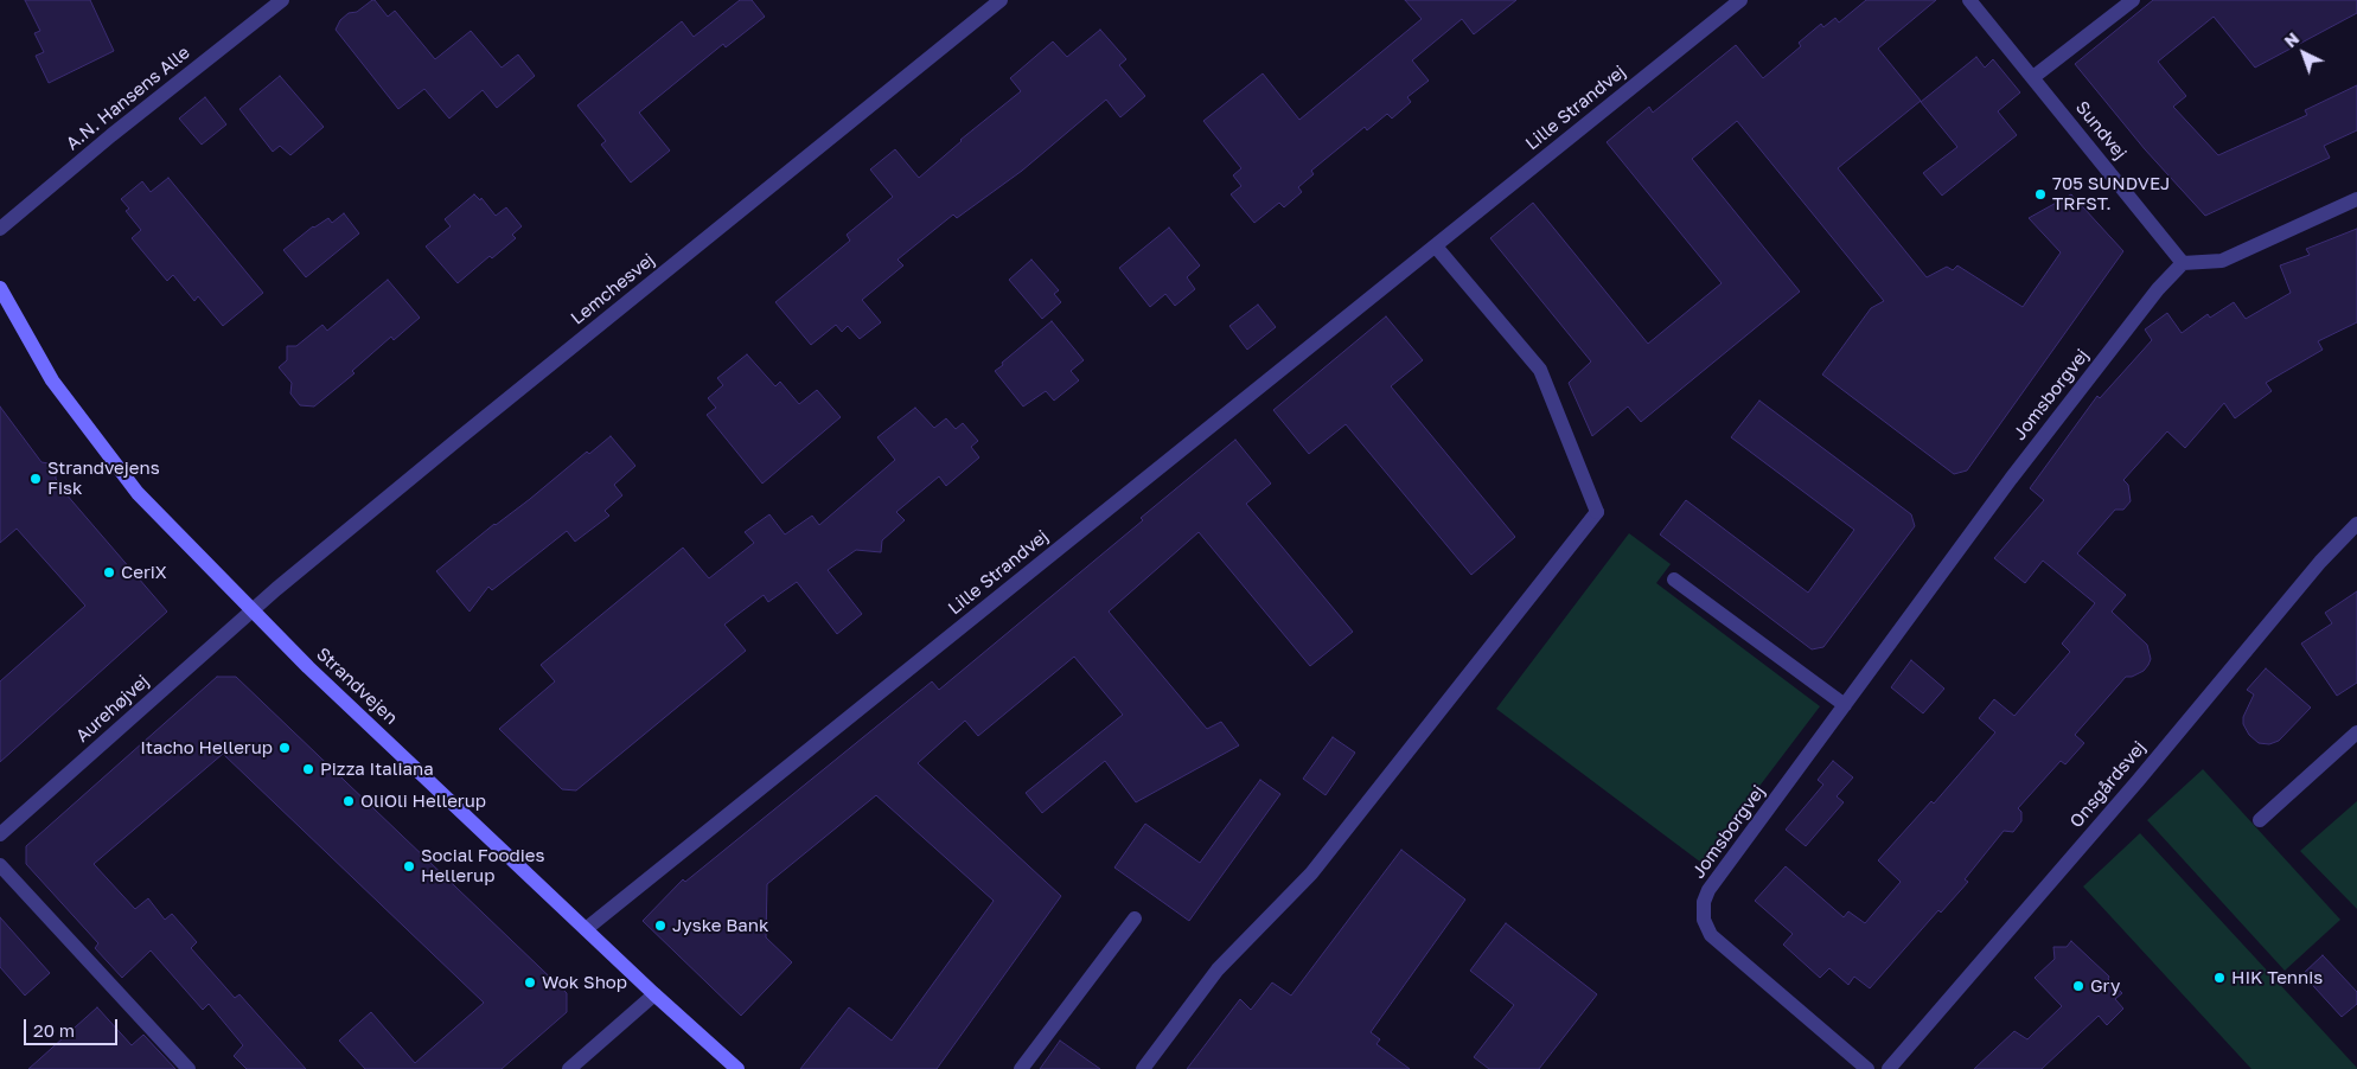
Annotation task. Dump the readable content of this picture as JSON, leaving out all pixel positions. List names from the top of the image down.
{
  "streets": {
    "main road": ["Strandvejen"],
    "street": [
      "A.N. Hansens Alle",
      "Lille Strandvej",
      "Sundvej",
      "Lemchesvej",
      "Jomsborgvej",
      "Aurehøjvej",
      "Onsgårdsvej"
    ]
  },
  "crossings": [
    ["Lille Strandvej", "Strandvejen"],
    ["Sundvej", "Jomsborgvej"],
    ["Lemchesvej", "Strandvejen"],
    ["Lemchesvej", "Aurehøjvej"],
    ["Strandvejen", "Aurehøjvej"]
  ],
  "places": [
    "705 SUNDVEJ TRFST.",
    "Strandvejens Fisk",
    "CeriX",
    "Itacho Hellerup",
    "Pizza Italiana",
    "OliOli Hellerup",
    "Social Foodies Hellerup",
    "Jyske Bank",
    "HIK Tennis",
    "Wok Shop",
    "Gry"
  ],
  "scale_bar": "20 m",
  "north": "top left"
}
